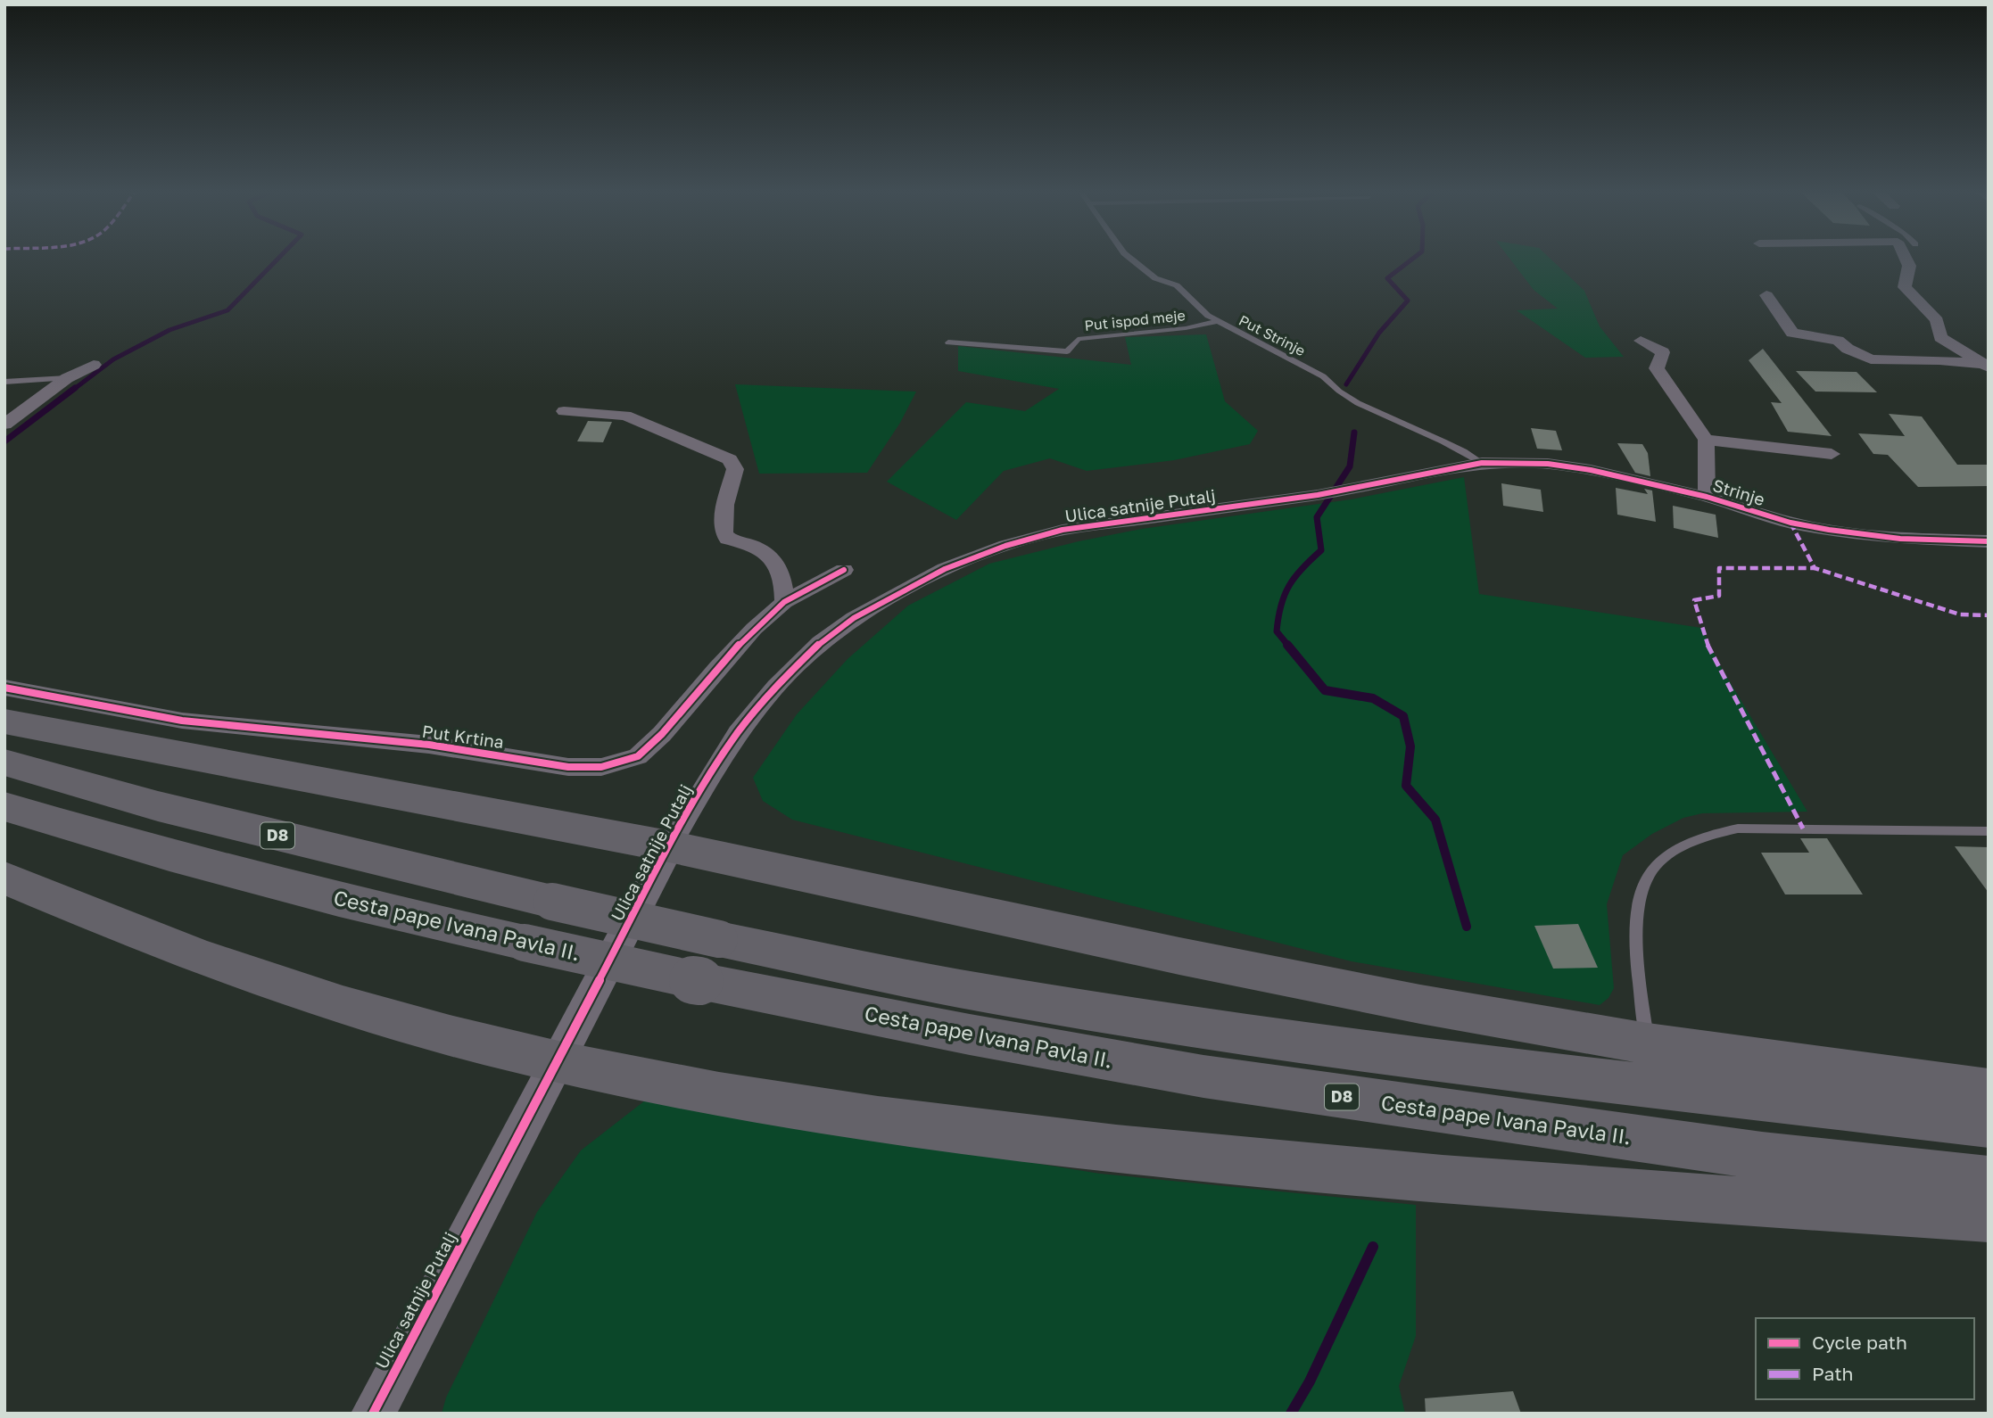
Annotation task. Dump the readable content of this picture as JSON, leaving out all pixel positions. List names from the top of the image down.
{
  "streets": {
    "main road": ["D8", "Cesta pape Ivana Pavla II."],
    "street": ["Strinje", "Ulica satnije Putalj", "Put Krtina"],
    "lane": ["Put ispod meje", "Put Strinje"]
  },
  "crossings": [
    ["Put ispod meje", "Put Strinje"],
    ["Put Strinje", "Strinje"],
    ["Put Strinje", "Ulica satnije Putalj"],
    ["Strinje", "Ulica satnije Putalj"]
  ],
  "legend": ["Cycle path", "Path"]
}
